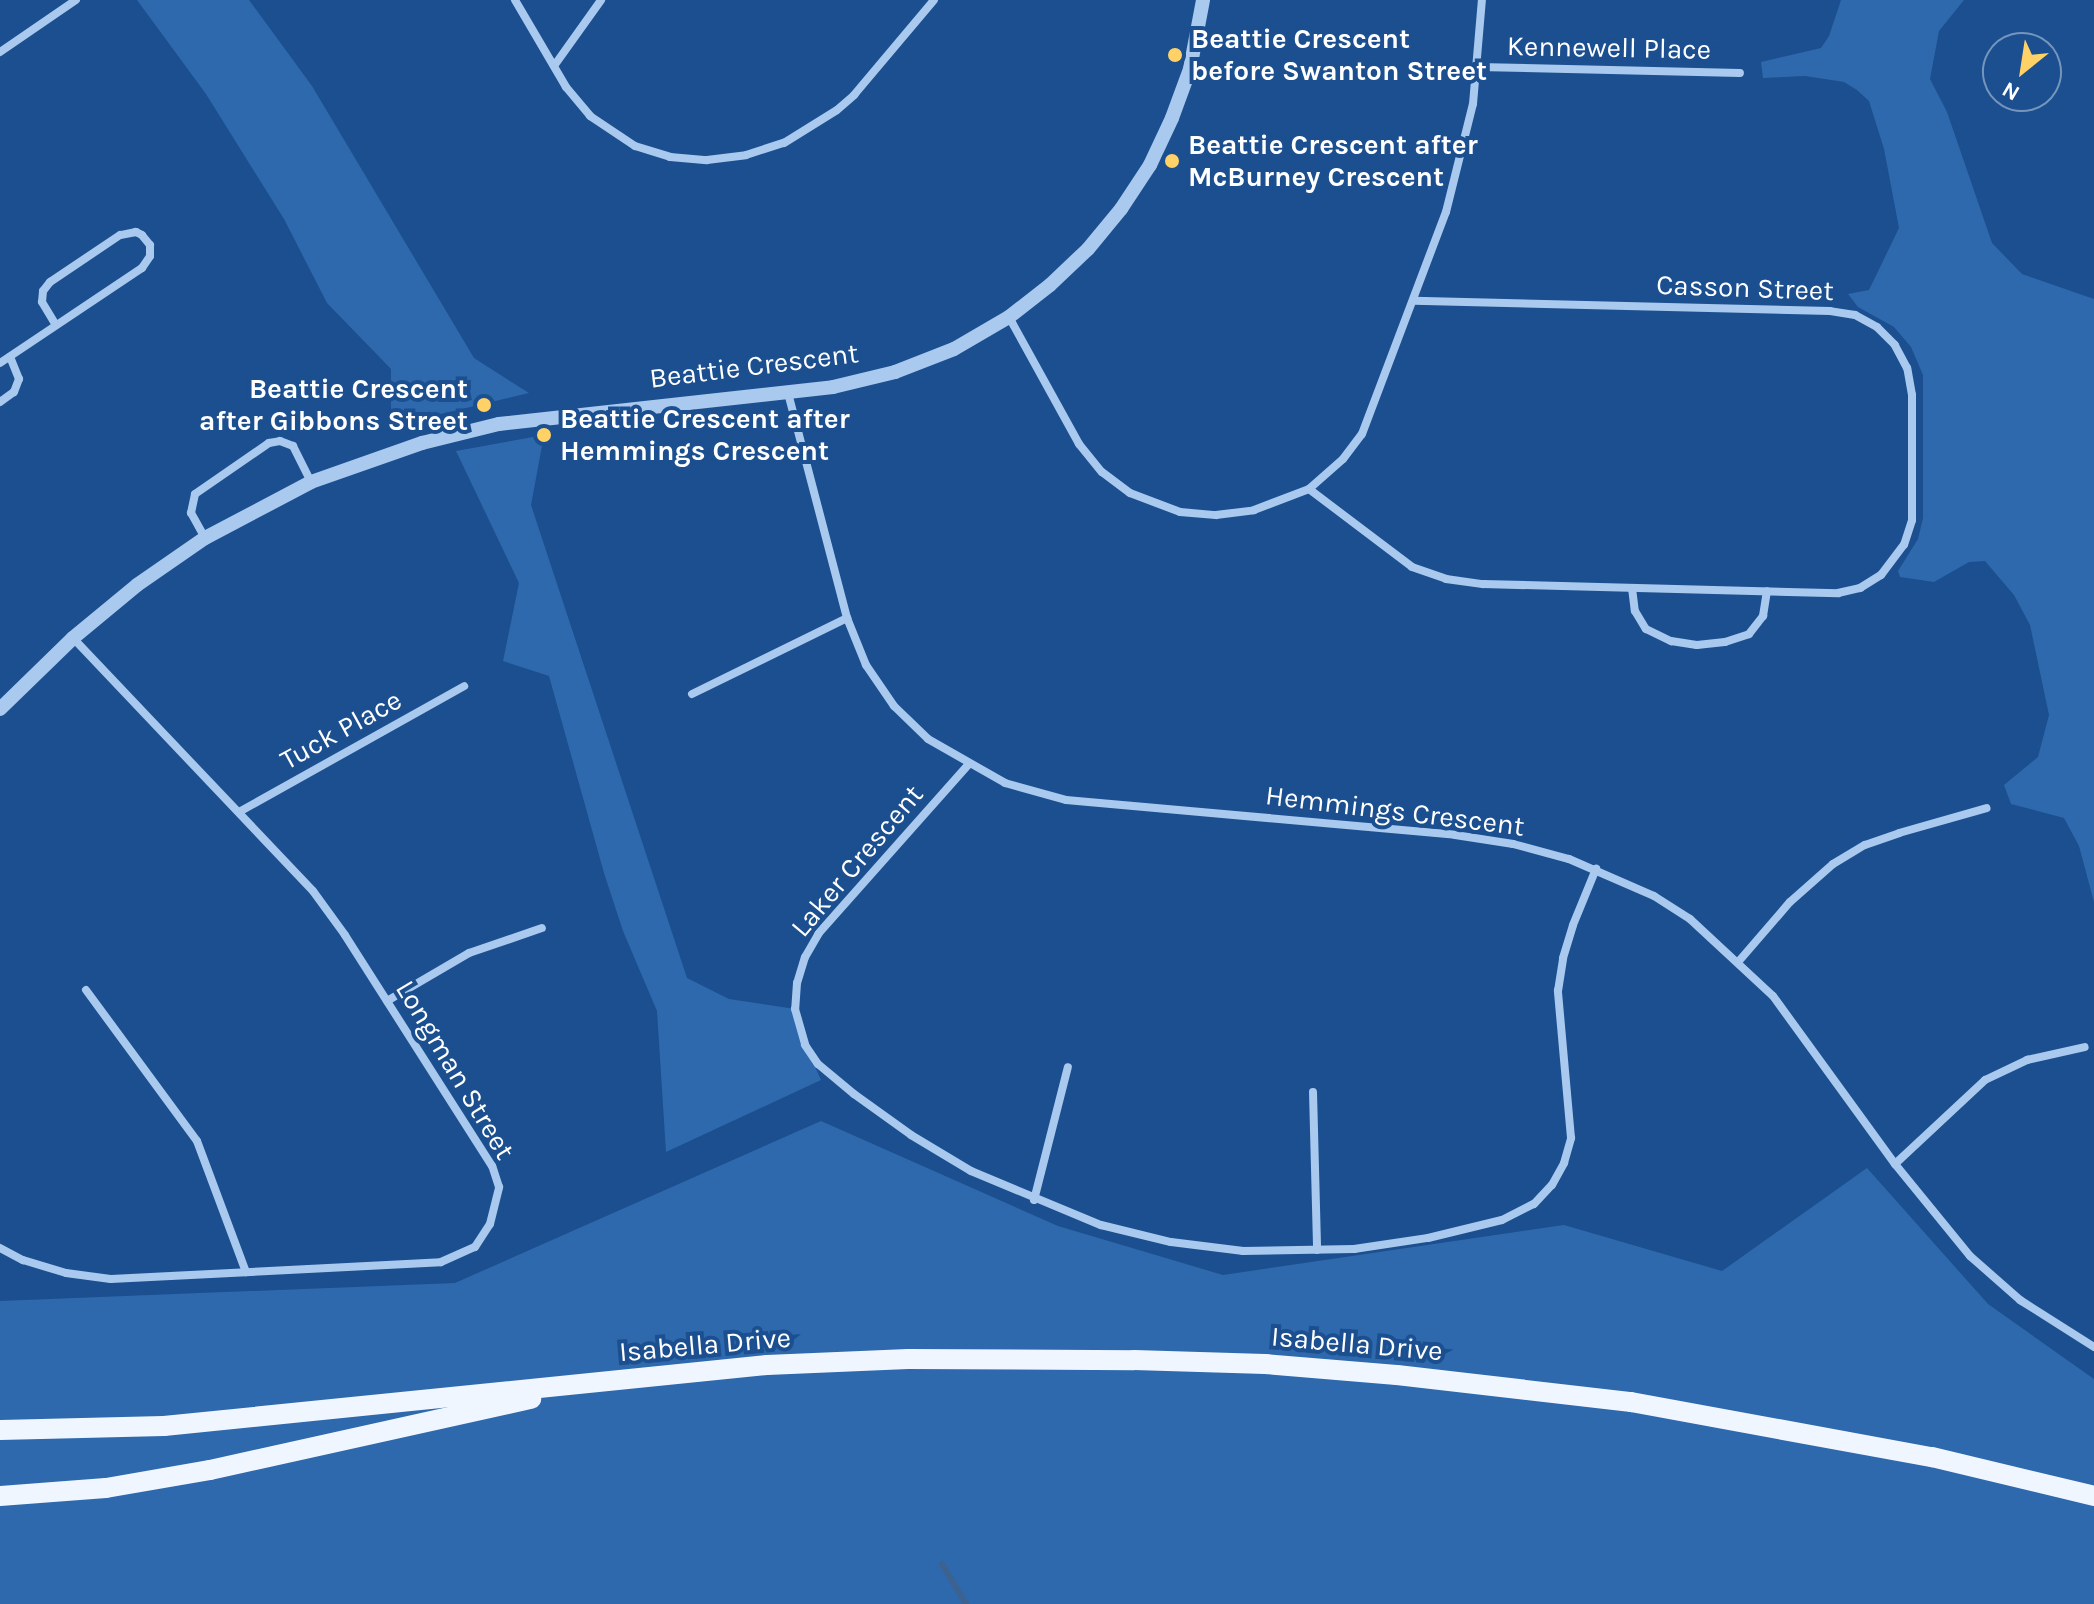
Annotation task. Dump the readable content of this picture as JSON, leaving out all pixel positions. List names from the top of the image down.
{
  "streets": {
    "main road": ["Isabella Drive"],
    "street": [
      "Kennewell Place",
      "Casson Street",
      "Beattie Crescent",
      "Tuck Place",
      "Hemmings Crescent",
      "Laker Crescent",
      "Longman Street"
    ]
  },
  "crossings": [
    ["Beattie Crescent", "Hemmings Crescent"],
    ["Beattie Crescent", "Longman Street"],
    ["Tuck Place", "Longman Street"],
    ["Hemmings Crescent", "Laker Crescent"]
  ],
  "places": [
    "Beattie Crescent before Swanton Street",
    "Beattie Crescent after McBurney Crescent",
    "Beattie Crescent after Gibbons Street",
    "Beattie Crescent after Hemmings Crescent"
  ],
  "north": "bottom left"
}
